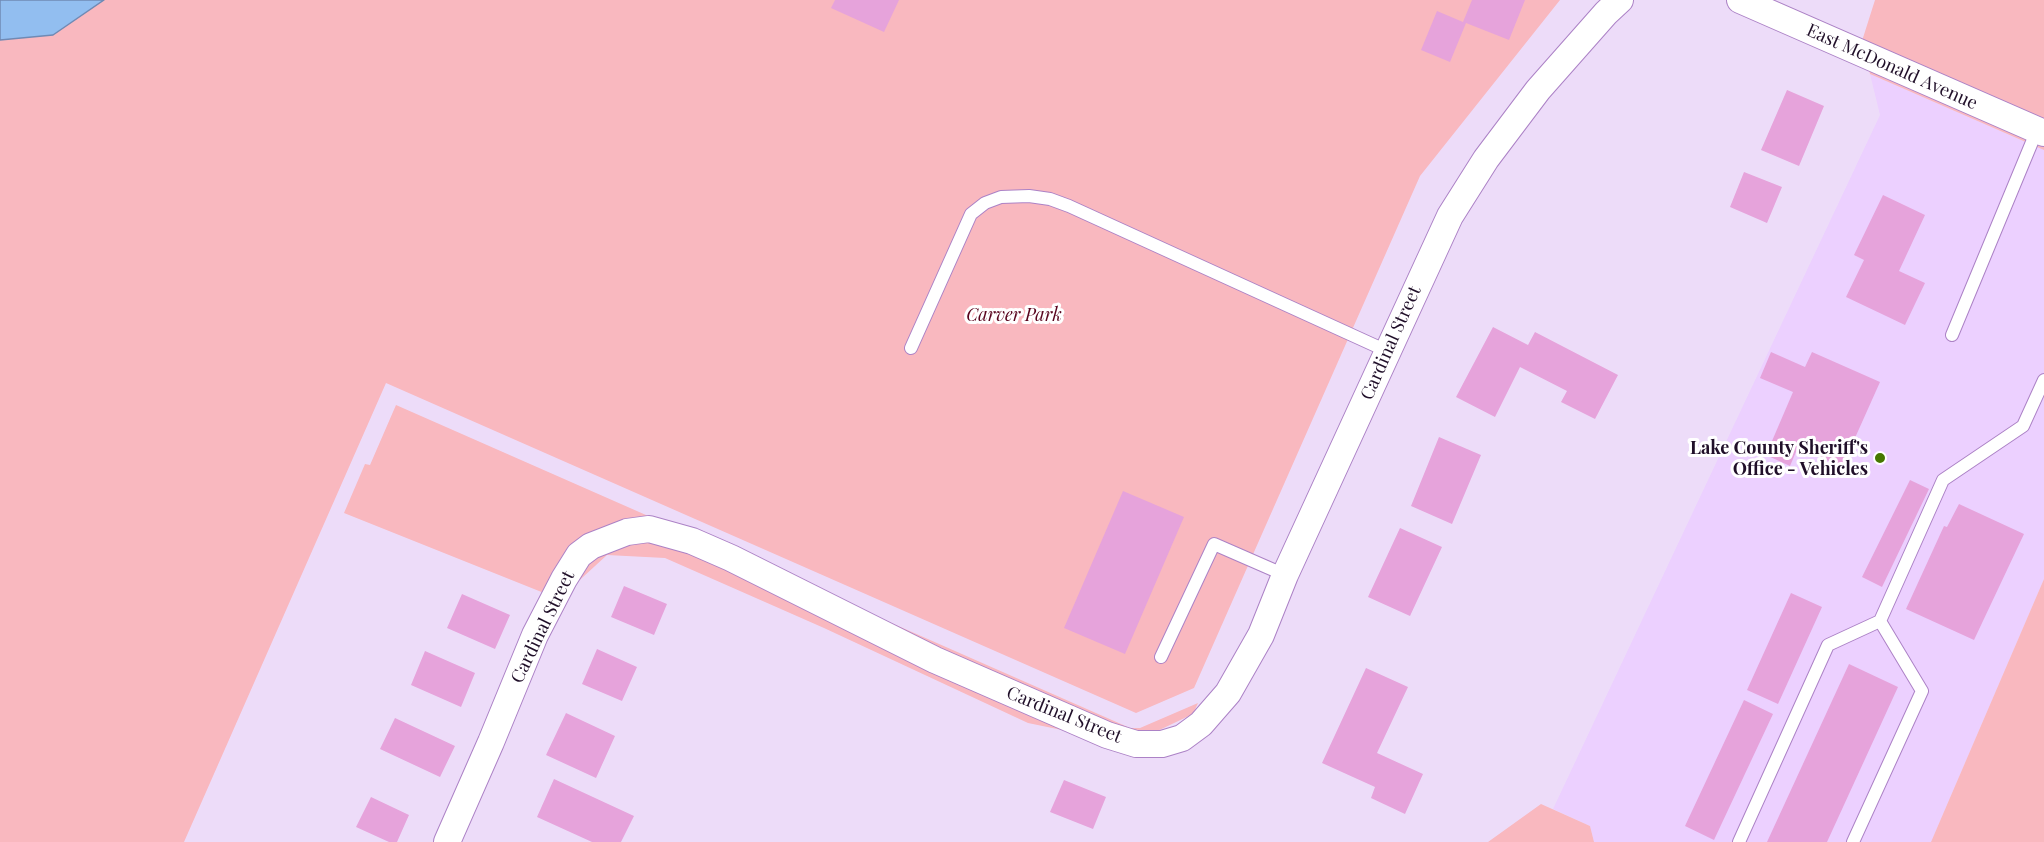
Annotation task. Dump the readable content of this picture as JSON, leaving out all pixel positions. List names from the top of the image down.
{
  "streets": {
    "street": ["East McDonald Avenue", "Cardinal Street"]
  },
  "parks": ["Carver Park"],
  "places": ["Lake County Sheriff's Office - Vehicles"]
}
